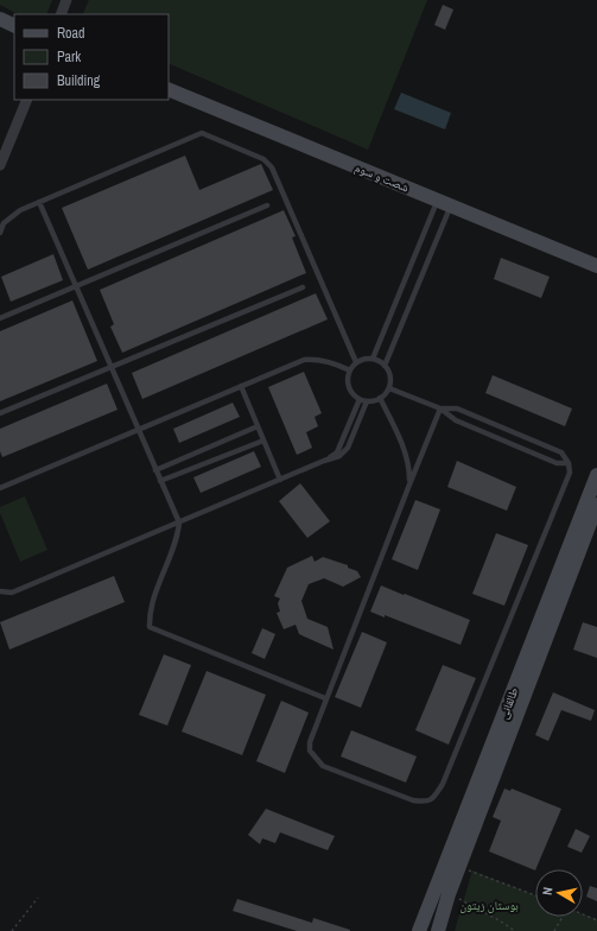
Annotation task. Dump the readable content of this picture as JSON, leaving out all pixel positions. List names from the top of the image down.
{
  "streets": {
    "street": ["شصت و سوم", "طالقانی"]
  },
  "parks": ["بوستان زیتون"],
  "legend": ["Road", "Park", "Building"],
  "north": "left"
}
